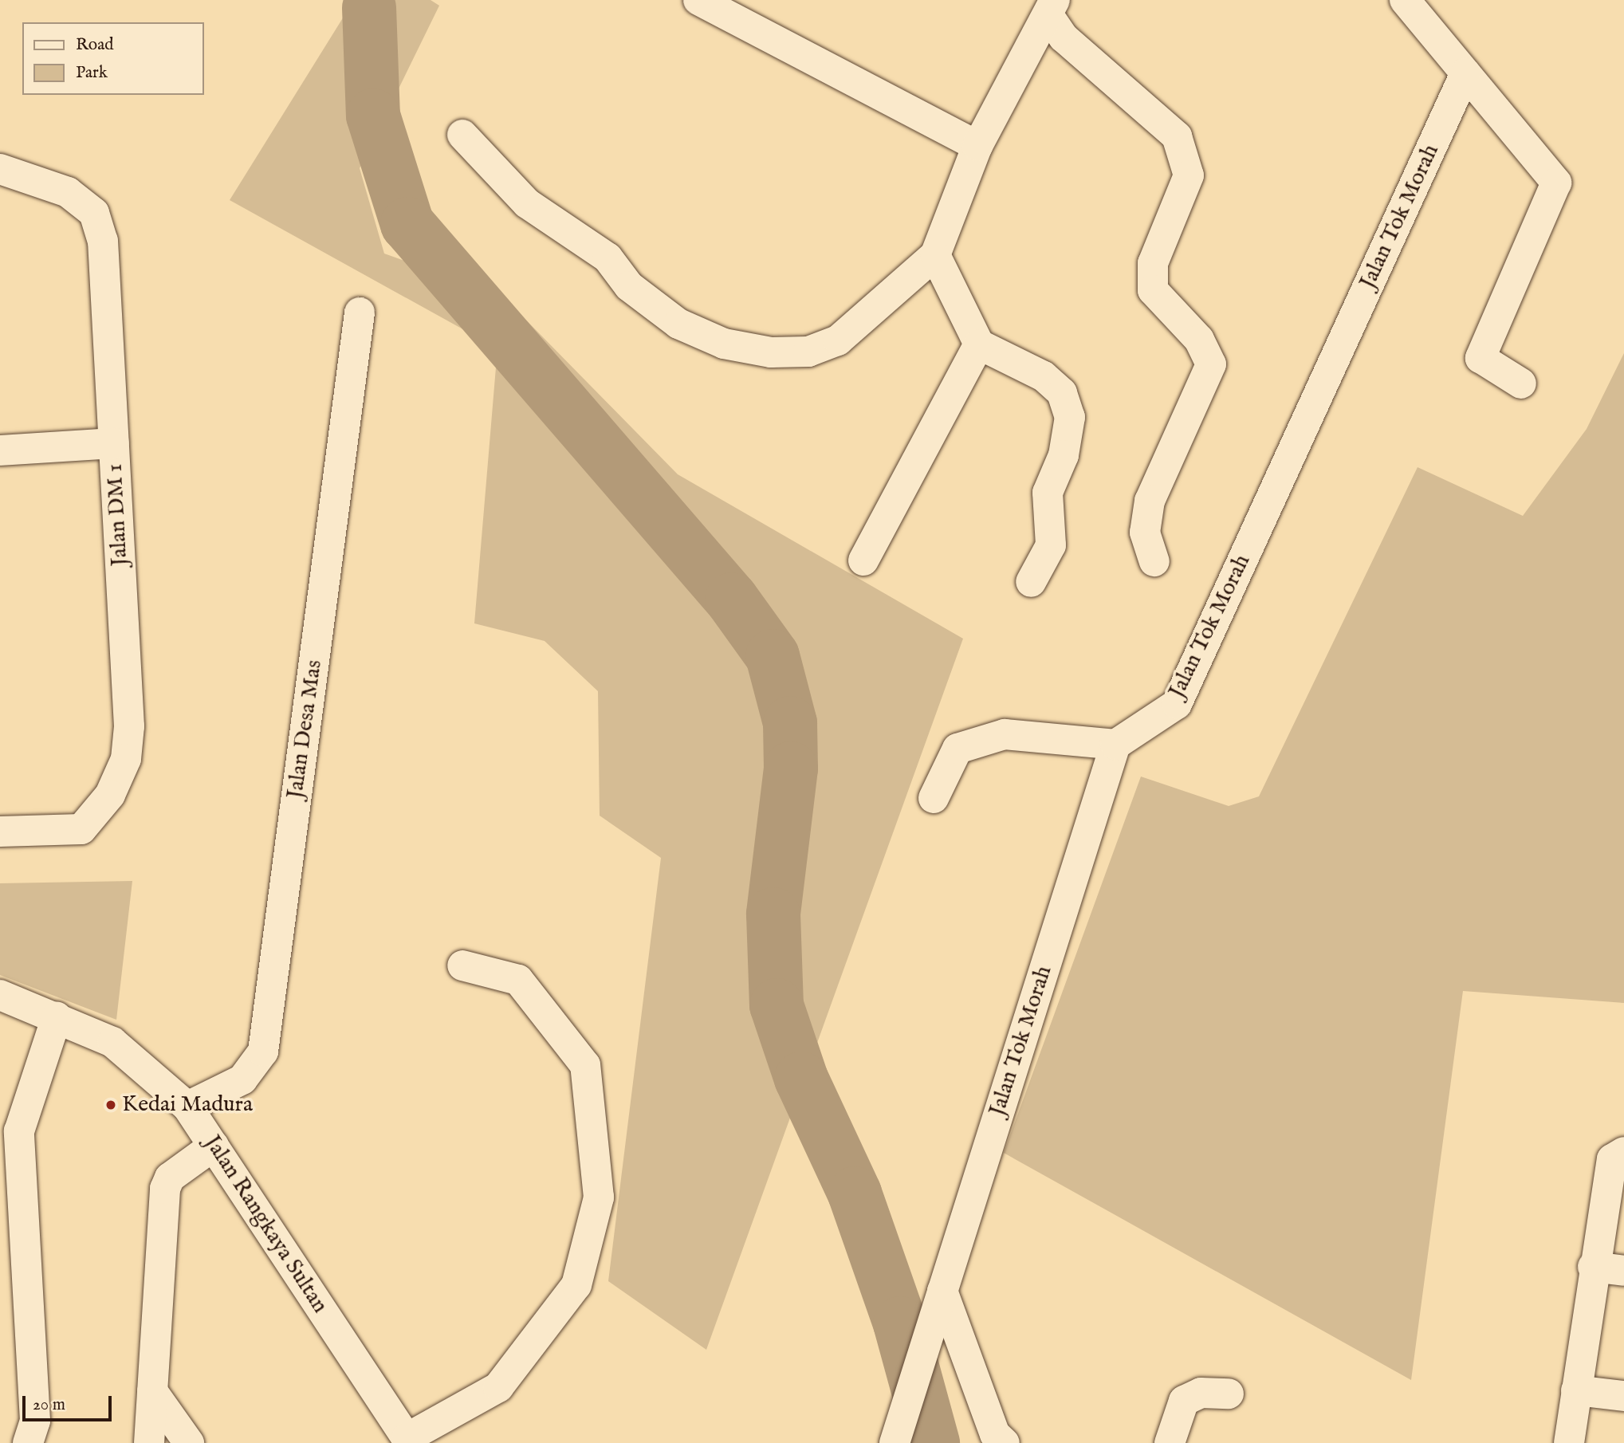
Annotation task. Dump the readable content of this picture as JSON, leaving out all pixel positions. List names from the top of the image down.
{
  "streets": {
    "street": [
      "Jalan Tok Morah",
      "Jalan DM 1",
      "Jalan Desa Mas",
      "Jalan Rangkaya Sultan"
    ]
  },
  "crossings": [
    ["Jalan Desa Mas", "Jalan Rangkaya Sultan"]
  ],
  "places": ["Kedai Madura"],
  "legend": ["Road", "Park"],
  "scale_bar": "20 m"
}
